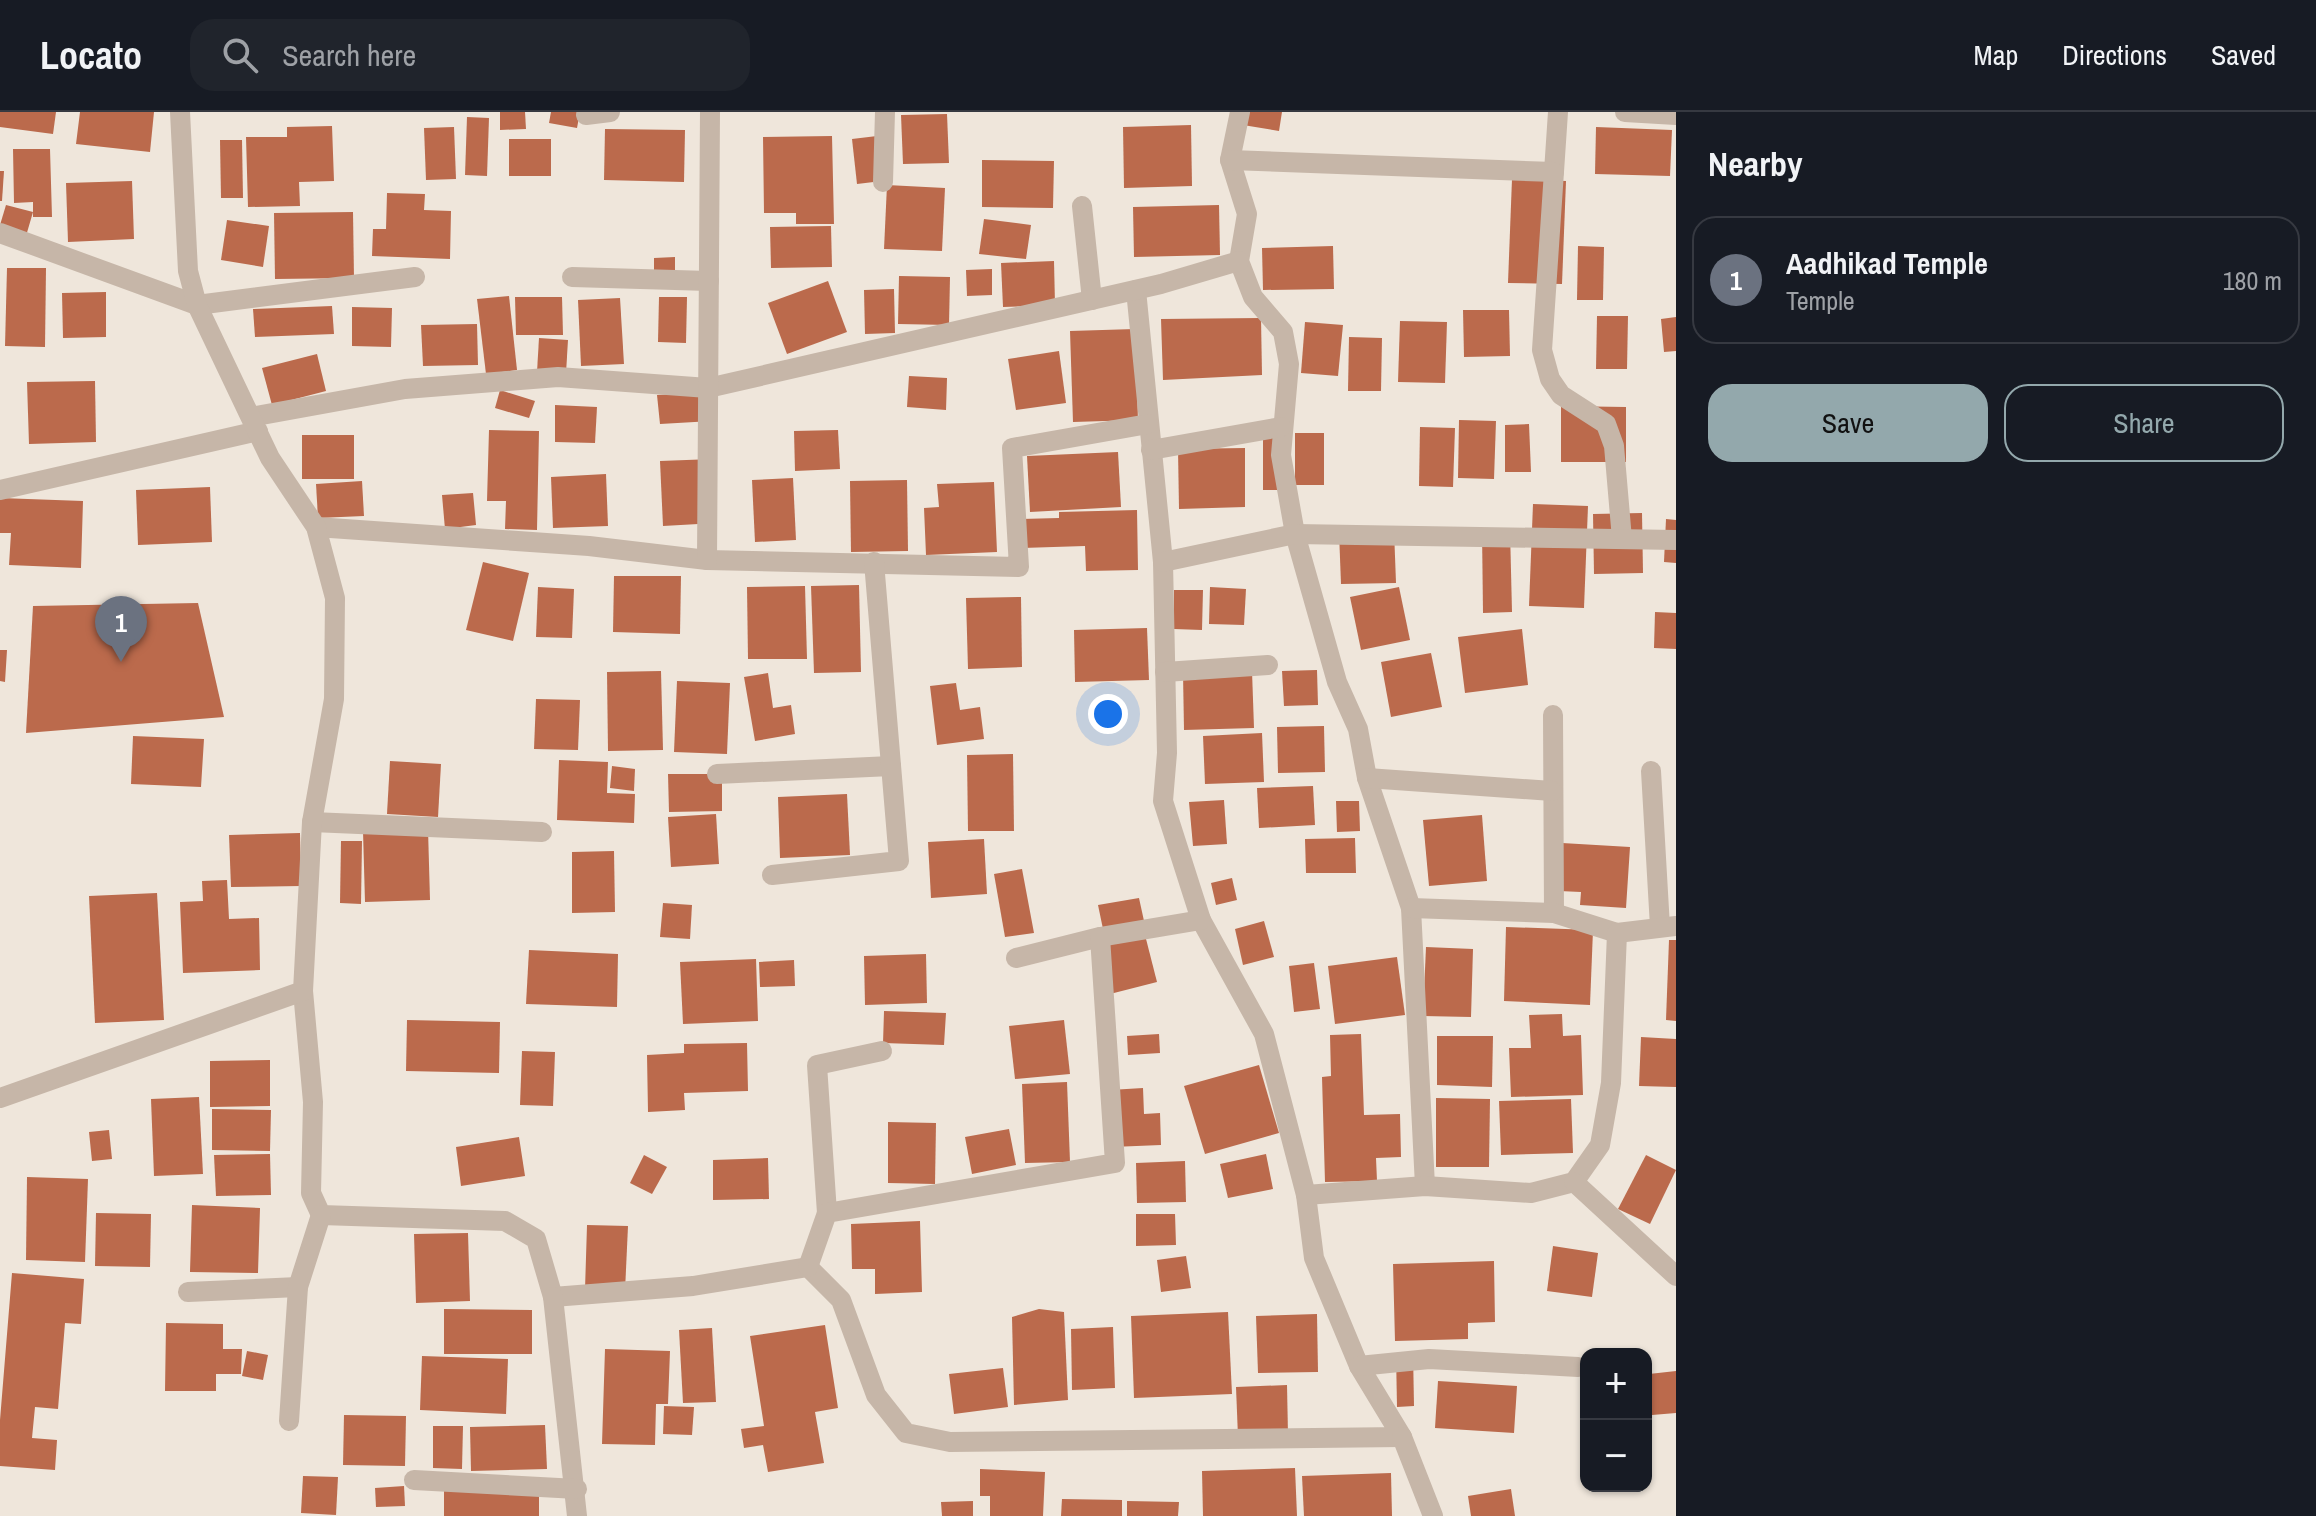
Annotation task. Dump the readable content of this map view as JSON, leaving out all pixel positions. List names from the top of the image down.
{
  "page": {
    "header": "Locato",
    "search": "Search here",
    "nav": ["Map", "Directions", "Saved"],
    "heading": "Nearby",
    "list": [
      {
        "mark": "1",
        "name": "Aadhikad Temple",
        "note": "Temple",
        "value": "180 m"
      }
    ],
    "buttons": ["Save", "Share"],
    "pins": "1",
    "map_buttons": ["+", "−"]
  }
}
